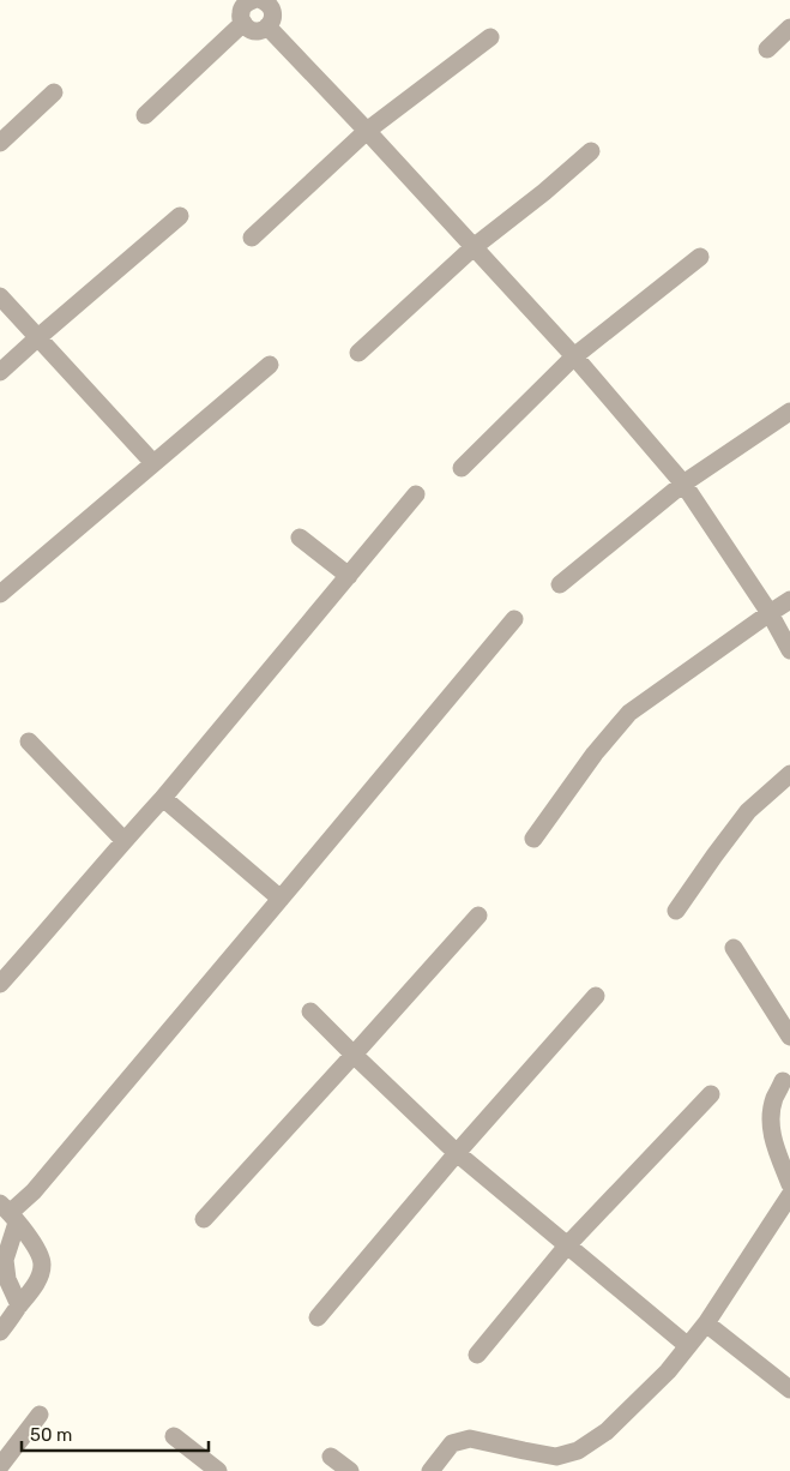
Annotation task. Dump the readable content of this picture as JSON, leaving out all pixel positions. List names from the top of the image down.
{
  "scale_bar": "50 m"
}
